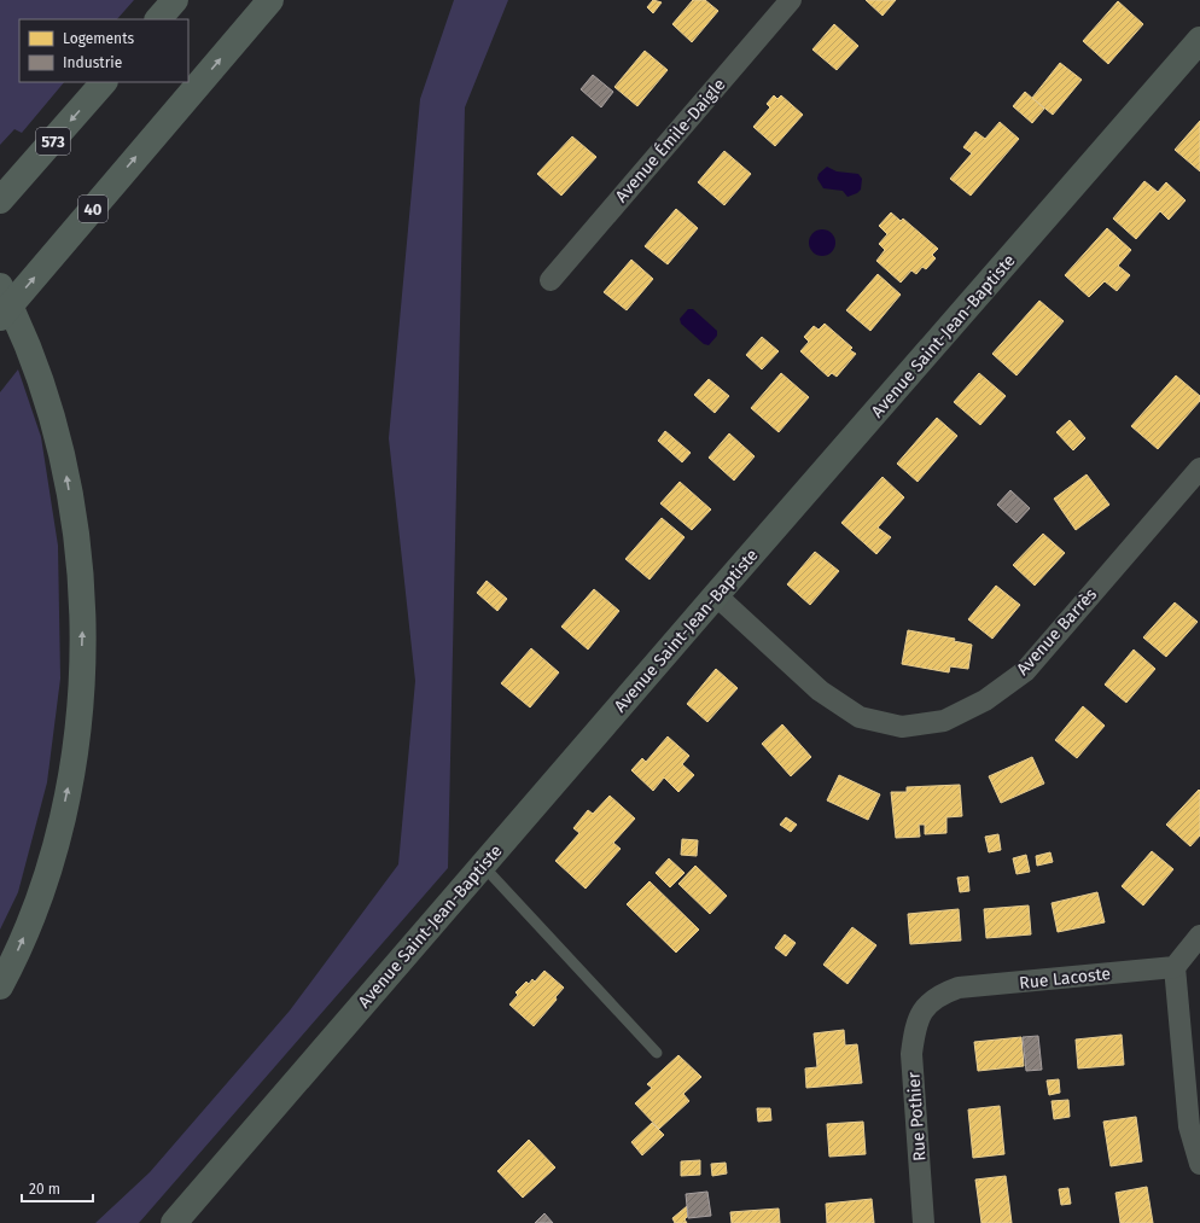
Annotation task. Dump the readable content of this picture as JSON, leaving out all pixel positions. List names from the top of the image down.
{
  "streets": {
    "highway": ["573", "40"],
    "street": [
      "Avenue Émile-Daigle",
      "Avenue Saint-Jean-Baptiste",
      "Avenue Barrès",
      "Rue Lacoste",
      "Rue Pothier"
    ]
  },
  "crossings": [
    ["Avenue Saint-Jean-Baptiste", "Avenue Barrès"],
    ["Rue Lacoste", "Rue Pothier"]
  ],
  "legend": ["Logements", "Industrie"],
  "scale_bar": "20 m"
}
